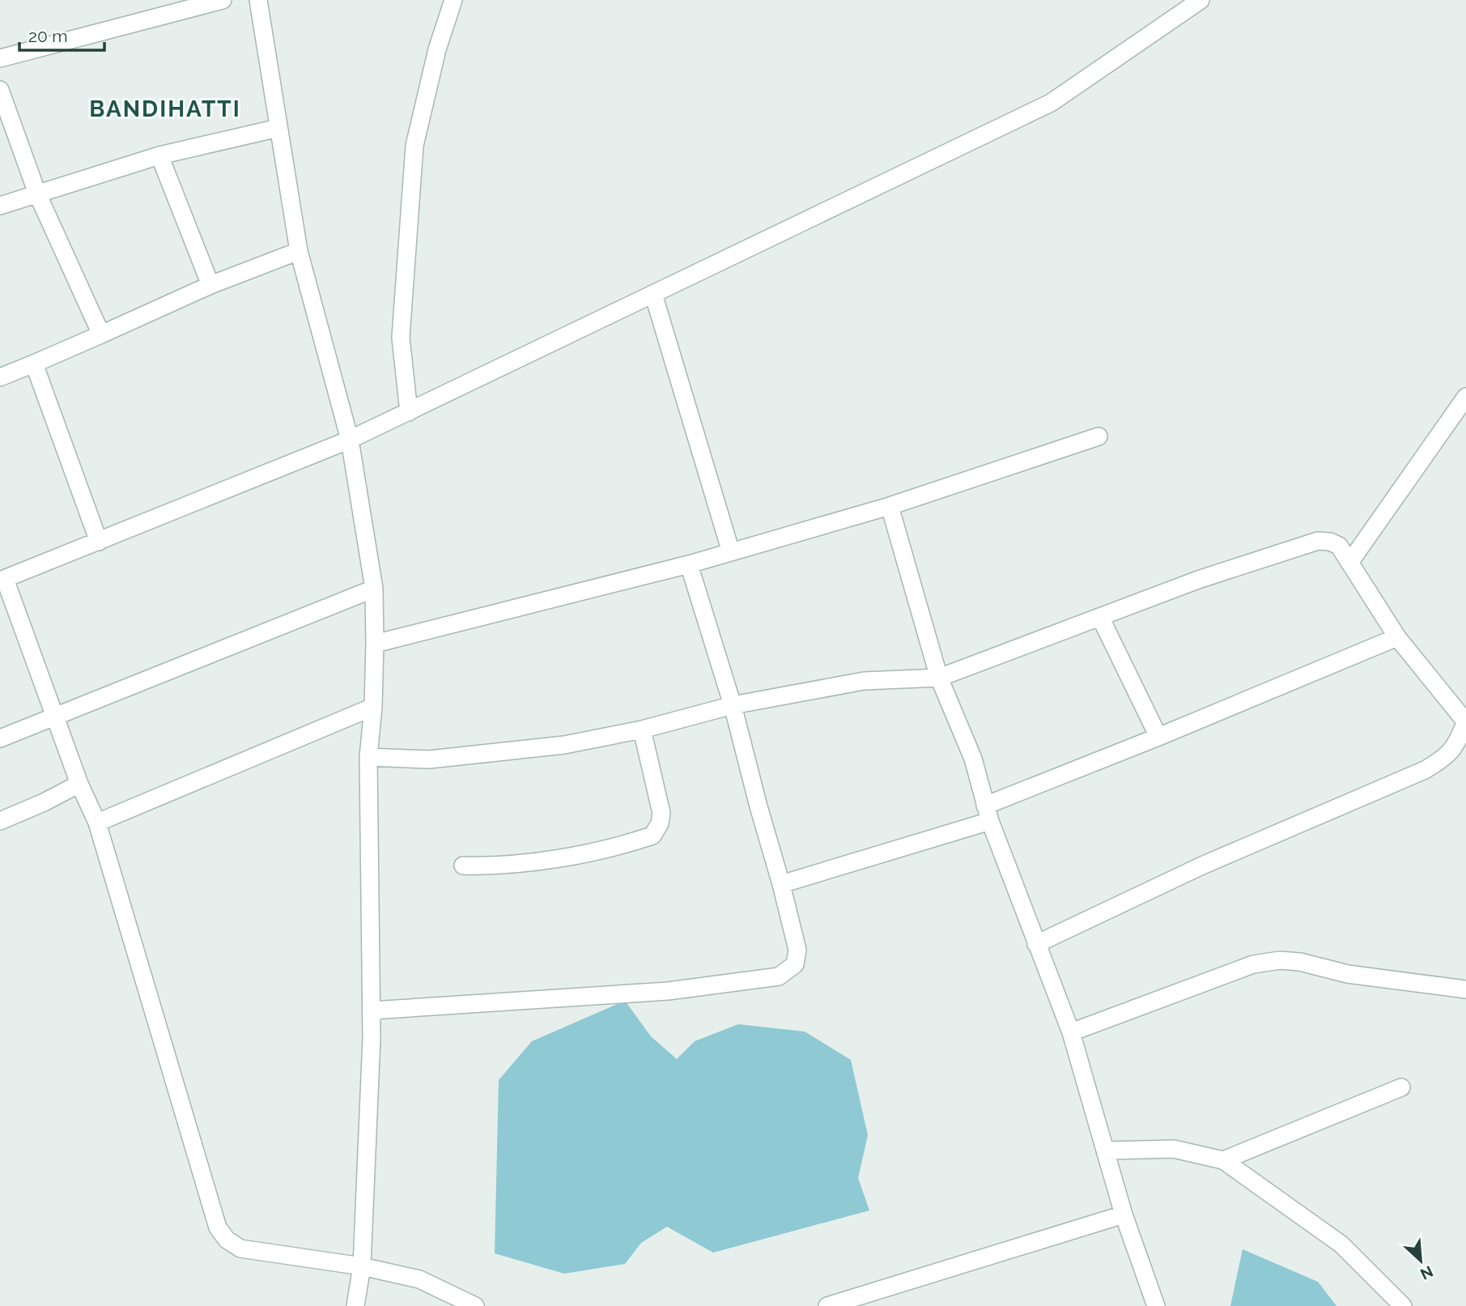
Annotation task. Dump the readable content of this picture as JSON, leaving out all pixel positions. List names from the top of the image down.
{
  "districts": ["BANDIHATTI"],
  "scale_bar": "20 m",
  "north": "bottom right"
}
